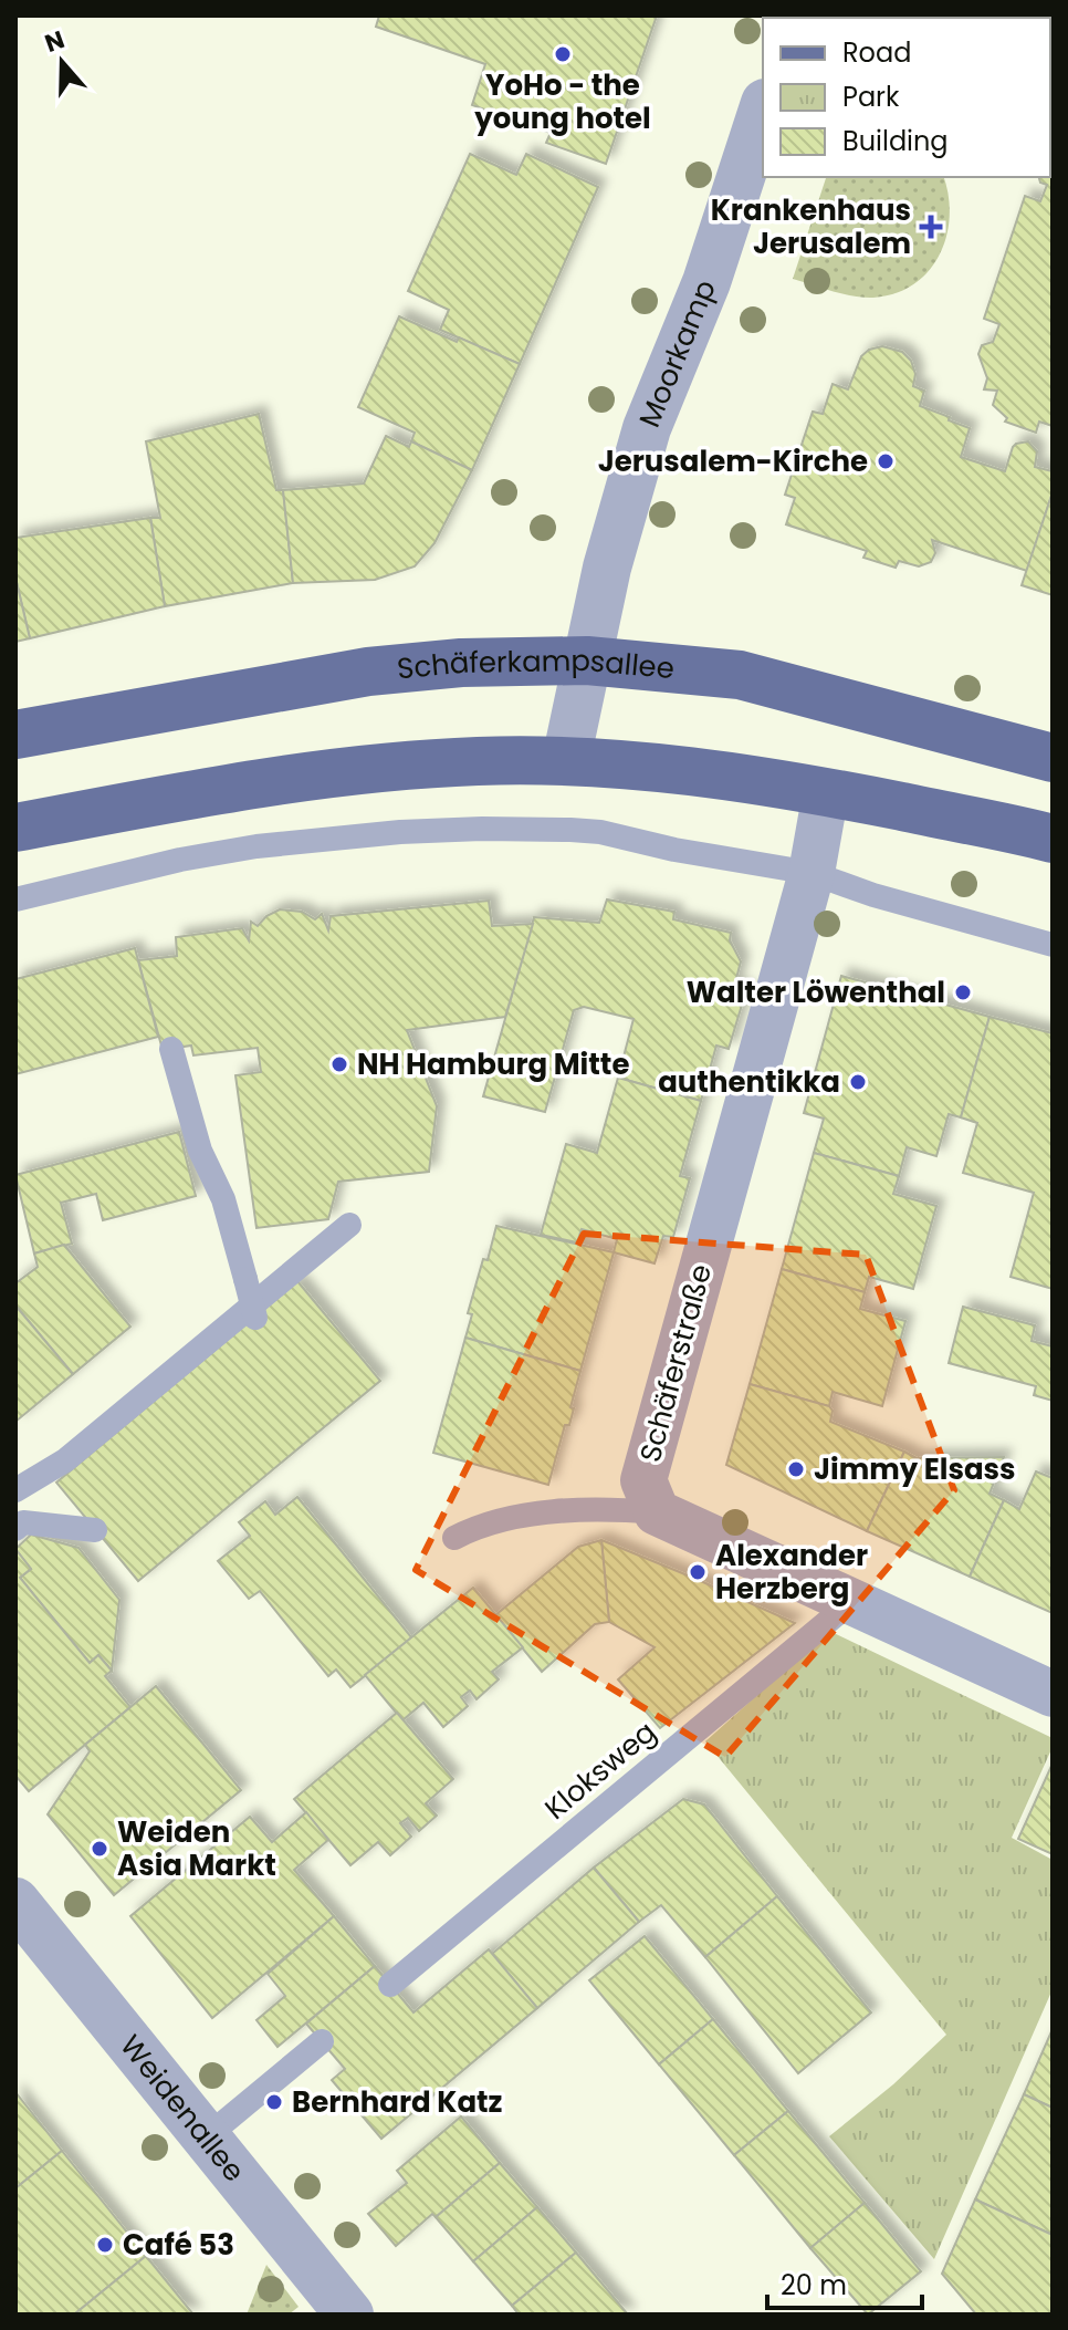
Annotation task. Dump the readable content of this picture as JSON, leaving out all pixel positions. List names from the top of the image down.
{
  "streets": {
    "main road": ["Schäferkampsallee"],
    "street": ["Moorkamp", "Schäferstraße", "Weidenallee"],
    "lane": ["Kloksweg"]
  },
  "crossings": [
    ["Moorkamp", "Schäferkampsallee"]
  ],
  "places": {
    "other": [
      "YoHo - the young hotel",
      "Jerusalem-Kirche",
      "Walter Löwenthal",
      "NH Hamburg Mitte",
      "authentikka",
      "Jimmy Elsass",
      "Alexander Herzberg",
      "Weiden Asia Markt",
      "Bernhard Katz",
      "Café 53"
    ],
    "health": ["Krankenhaus Jerusalem"]
  },
  "legend": ["Road", "Park", "Building"],
  "scale_bar": "20 m",
  "north": "top"
}
